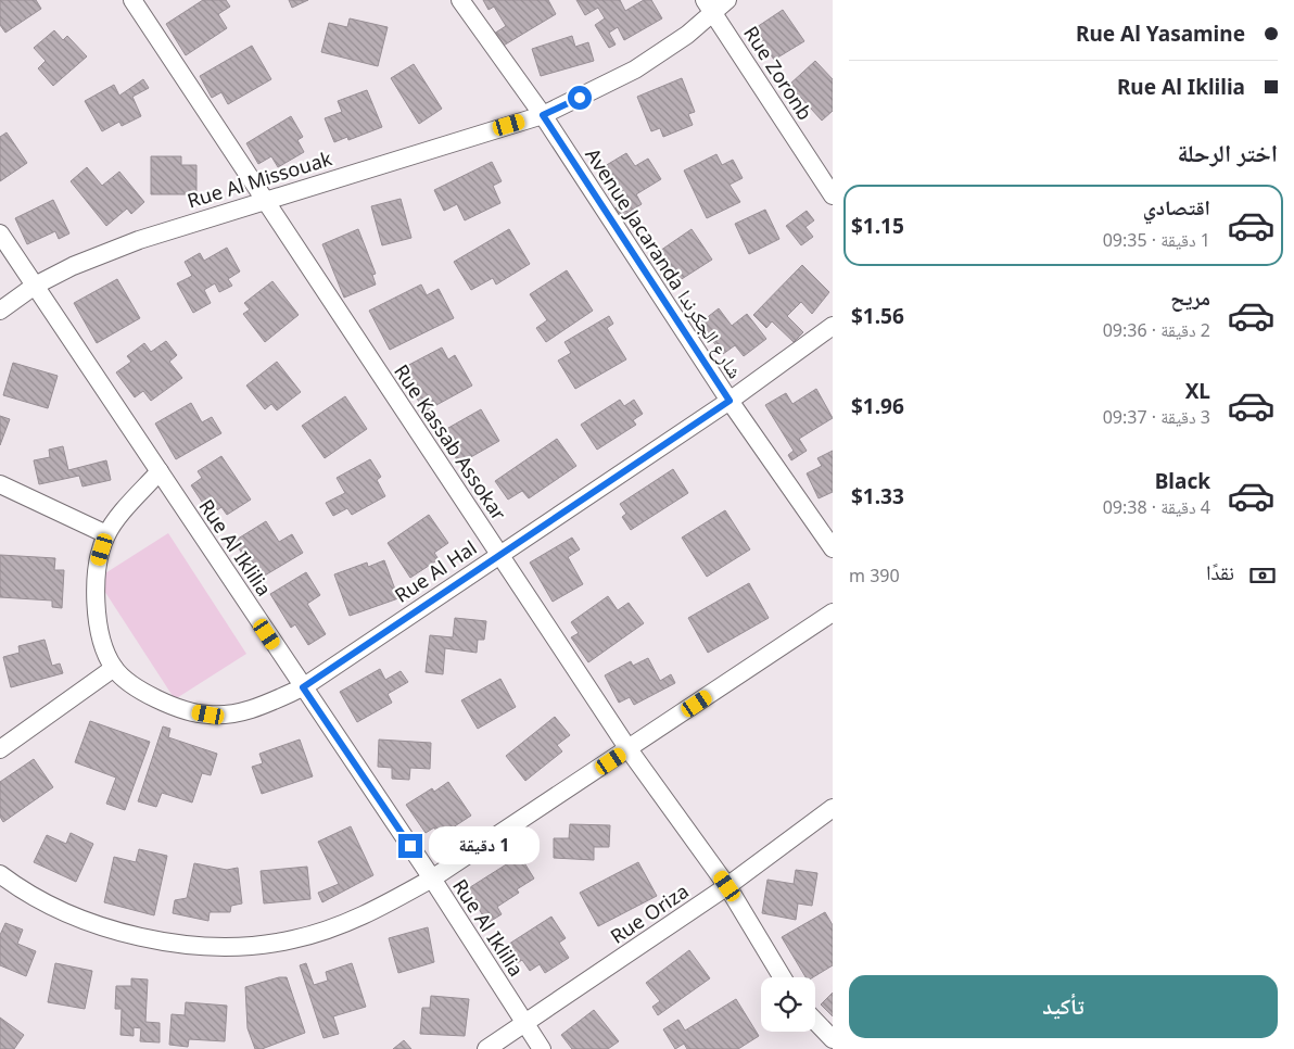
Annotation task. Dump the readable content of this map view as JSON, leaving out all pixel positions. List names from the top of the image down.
{
  "streets": {
    "street": [
      "Rue Zoronb",
      "Rue Al Missouak",
      "Avenue Jacaranda شارع الجكرندا",
      "Rue Kassab Assokar",
      "Rue Al Iklilia",
      "Rue Al Hal",
      "Rue Oriza"
    ]
  },
  "crossings": [
    ["Rue Zoronb", "Rue Al Missouak"],
    ["Rue Al Missouak", "Avenue Jacaranda شارع الجكرندا"],
    ["Rue Al Missouak", "Rue Kassab Assokar"],
    ["Rue Al Missouak", "Rue Al Iklilia"],
    ["Avenue Jacaranda شارع الجكرندا", "Rue Al Hal"],
    ["Rue Kassab Assokar", "Rue Al Hal"],
    ["Rue Kassab Assokar", "Rue Oriza"],
    ["Rue Al Iklilia", "Rue Al Hal"],
    ["Rue Al Iklilia", "Rue Oriza"]
  ],
  "page": {
    "banner": ["Rue Al Yasamine", "Rue Al Iklilia"],
    "heading": "اختر الرحلة",
    "list": [
      {
        "name": "اقتصادي",
        "note": "1 دقيقة · 09:35",
        "value": "$1.15"
      },
      {
        "name": "مريح",
        "note": "2 دقيقة · 09:36",
        "value": "$1.56"
      },
      {
        "name": "XL",
        "note": "3 دقيقة · 09:37",
        "value": "$1.96"
      },
      {
        "name": "Black",
        "note": "4 دقيقة · 09:38",
        "value": "$1.33"
      }
    ],
    "pay": ["نقدًا", "390 m"],
    "bubble": "1 دقيقة",
    "buttons": "تأكيد"
  }
}
